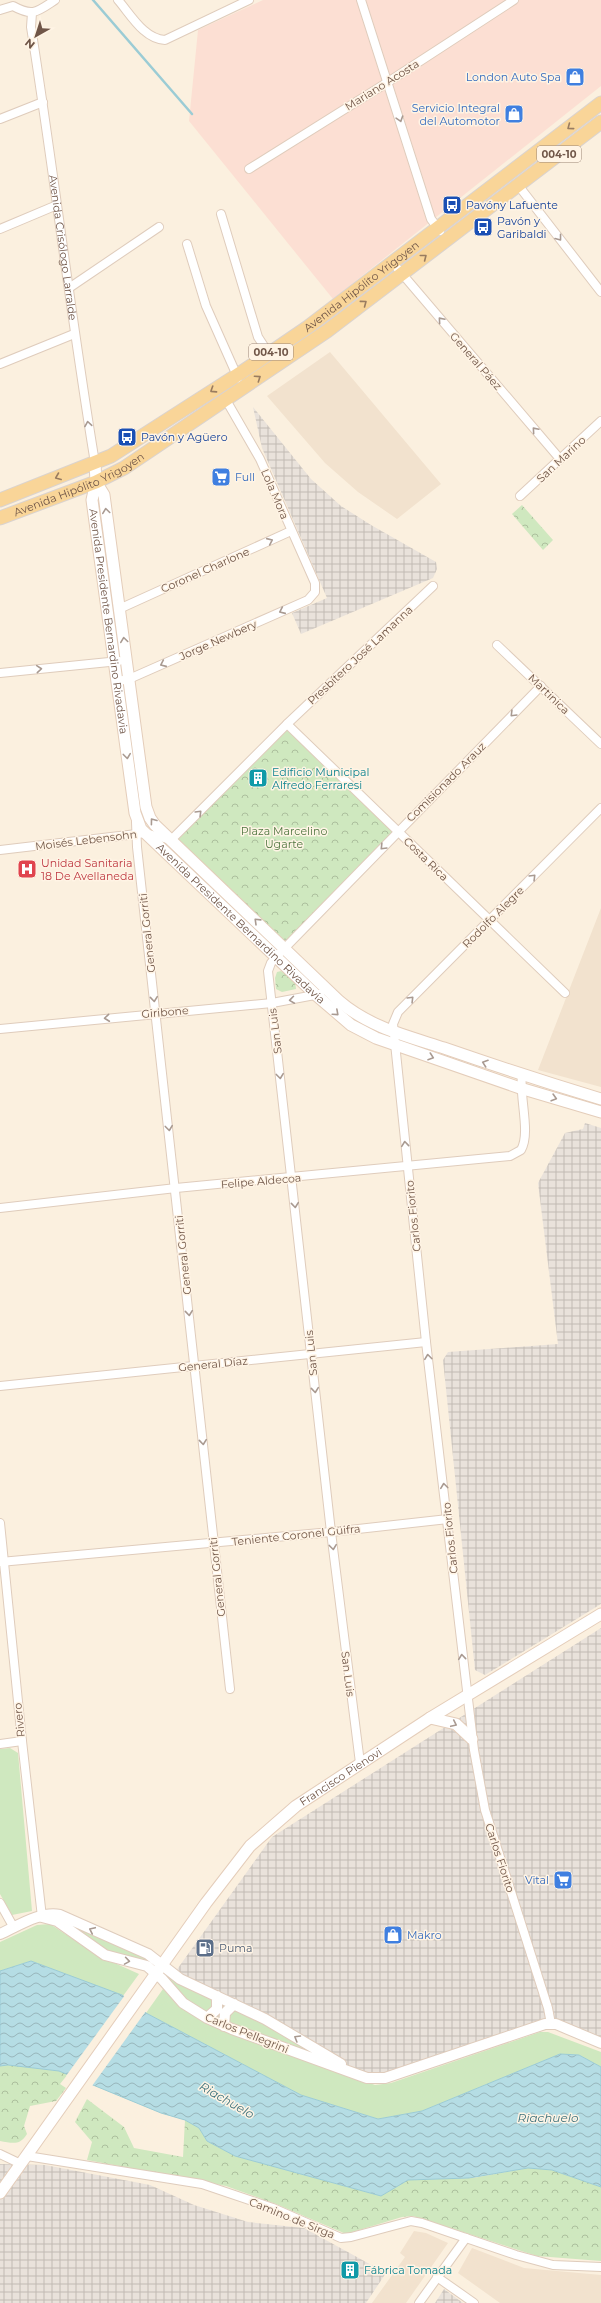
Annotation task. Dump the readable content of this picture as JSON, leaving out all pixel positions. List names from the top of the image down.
{
  "streets": {
    "main road": [
      "004-10",
      "Avenida Crisólogo Larralde",
      "Avenida Hipólito Yrigoyen",
      "Avenida Presidente Bernardino Rivadavia",
      "Francisco Pienovi"
    ],
    "street": [
      "Mariano Acosta",
      "General Páez",
      "San Marino",
      "Lola Mora",
      "Coronel Charlone",
      "Jorge Newbery",
      "Presbítero José Lamanna",
      "Martinica",
      "Comisionado Arauz",
      "Moisés Lebensohn",
      "Costa Rica",
      "Rodolfo Alegre",
      "General Gorriti",
      "Giribone",
      "San Luis",
      "Felipe Aldecoa",
      "Carlos Fiorito",
      "General Díaz",
      "Teniente Coronel Güifra",
      "Rivero",
      "Carlos Pellegrini",
      "Camino de Sirga"
    ]
  },
  "crossings": [
    ["Avenida Crisólogo Larralde", "Avenida Hipólito Yrigoyen"],
    ["Avenida Crisólogo Larralde", "Avenida Presidente Bernardino Rivadavia"],
    ["Avenida Hipólito Yrigoyen", "General Páez"],
    ["Avenida Hipólito Yrigoyen", "Lola Mora"],
    ["Avenida Hipólito Yrigoyen", "Avenida Presidente Bernardino Rivadavia"],
    ["General Páez", "San Marino"],
    ["Lola Mora", "Coronel Charlone"],
    ["Lola Mora", "Jorge Newbery"],
    ["Coronel Charlone", "Avenida Presidente Bernardino Rivadavia"],
    ["Avenida Presidente Bernardino Rivadavia", "Jorge Newbery"],
    ["Avenida Presidente Bernardino Rivadavia", "Presbítero José Lamanna"],
    ["Avenida Presidente Bernardino Rivadavia", "Comisionado Arauz"],
    ["Avenida Presidente Bernardino Rivadavia", "Moisés Lebensohn"],
    ["Avenida Presidente Bernardino Rivadavia", "Rodolfo Alegre"],
    ["Avenida Presidente Bernardino Rivadavia", "General Gorriti"],
    ["Avenida Presidente Bernardino Rivadavia", "Giribone"],
    ["Avenida Presidente Bernardino Rivadavia", "San Luis"],
    ["Avenida Presidente Bernardino Rivadavia", "Felipe Aldecoa"],
    ["Avenida Presidente Bernardino Rivadavia", "Carlos Fiorito"],
    ["Presbítero José Lamanna", "Moisés Lebensohn"],
    ["Presbítero José Lamanna", "Costa Rica"],
    ["Martinica", "Comisionado Arauz"],
    ["Comisionado Arauz", "Costa Rica"],
    ["Comisionado Arauz", "San Luis"],
    ["Moisés Lebensohn", "General Gorriti"],
    ["Costa Rica", "Rodolfo Alegre"],
    ["Rodolfo Alegre", "Carlos Fiorito"],
    ["General Gorriti", "Giribone"],
    ["General Gorriti", "Felipe Aldecoa"],
    ["General Gorriti", "General Díaz"],
    ["General Gorriti", "Teniente Coronel Güifra"],
    ["Giribone", "San Luis"],
    ["San Luis", "Felipe Aldecoa"],
    ["San Luis", "General Díaz"],
    ["San Luis", "Teniente Coronel Güifra"],
    ["San Luis", "Francisco Pienovi"],
    ["Felipe Aldecoa", "Carlos Fiorito"],
    ["Carlos Fiorito", "General Díaz"],
    ["Carlos Fiorito", "Teniente Coronel Güifra"],
    ["Carlos Fiorito", "Francisco Pienovi"],
    ["Carlos Fiorito", "Carlos Pellegrini"],
    ["Teniente Coronel Güifra", "Rivero"],
    ["Rivero", "Carlos Pellegrini"],
    ["Francisco Pienovi", "Carlos Pellegrini"],
    ["Francisco Pienovi", "Camino de Sirga"]
  ],
  "one_way": [
    "General Páez",
    "Coronel Charlone",
    "Jorge Newbery",
    "Presbítero José Lamanna",
    "Comisionado Arauz",
    "Rodolfo Alegre",
    "General Gorriti",
    "Giribone",
    "San Luis",
    "Carlos Fiorito"
  ],
  "water": ["Riachuelo"],
  "parks": ["Plaza Marcelino Ugarte"],
  "places": {
    "shop": ["London Auto Spa", "Servicio Integral del Automotor", "Makro"],
    "bus stop": ["Pavóny Lafuente", "Pavón y Garibaldi", "Pavón y Agüero"],
    "supermarket": ["Full", "Vital"],
    "building": ["Edificio Municipal Alfredo Ferraresi", "Fábrica Tomada"],
    "hospital": ["Unidad Sanitaria 18 De Avellaneda"],
    "fuel station": ["Puma"]
  },
  "north": "bottom left"
}
